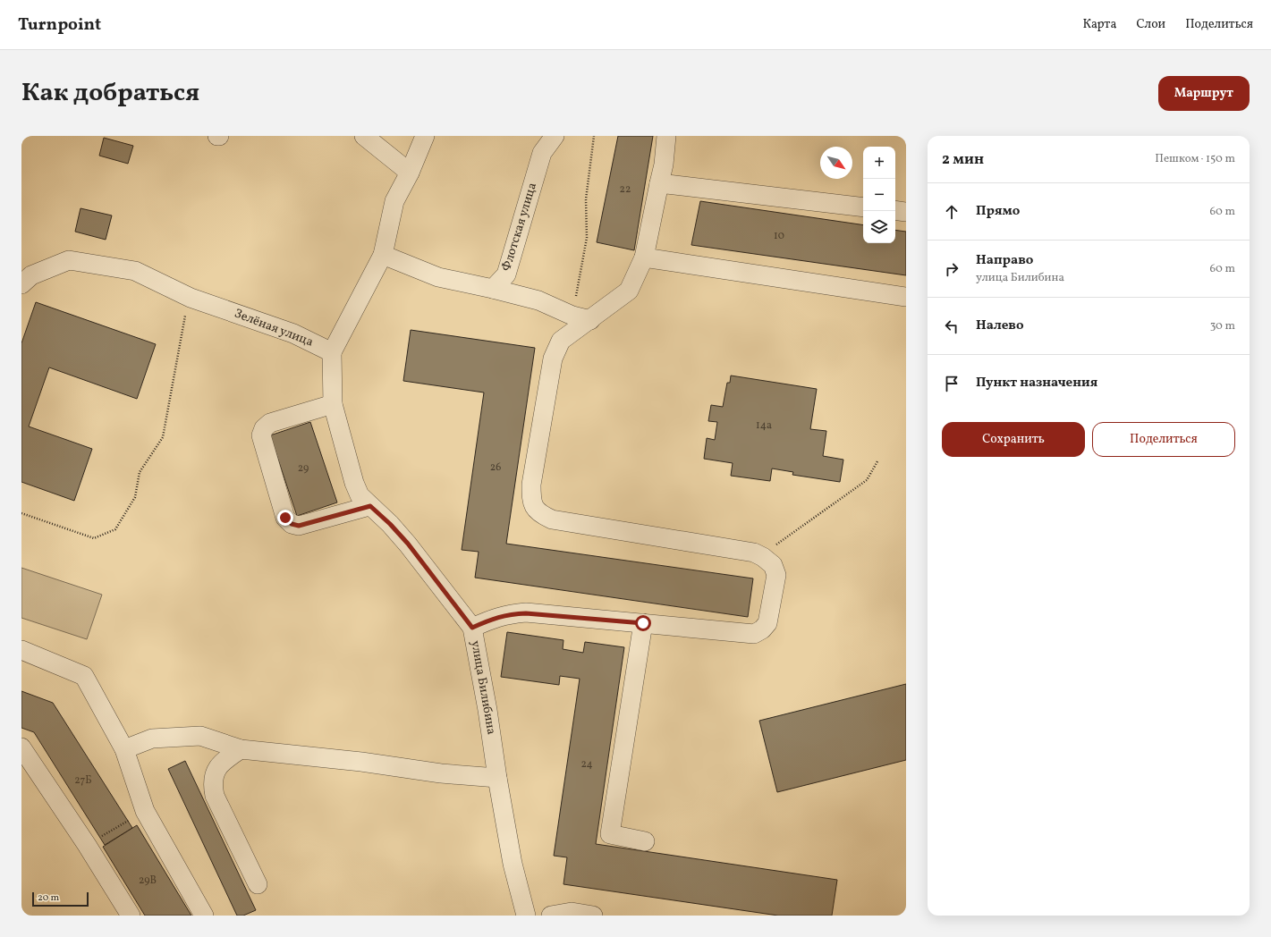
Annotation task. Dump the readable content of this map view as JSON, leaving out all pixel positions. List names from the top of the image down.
{
  "streets": {
    "street": ["Флотская улица", "Зелёная улица", "улица Билибина"]
  },
  "crossings": [
    ["Зелёная улица", "улица Билибина"]
  ],
  "house_numbers": [
    "22",
    "10",
    "14a",
    "26",
    "29",
    "24",
    "27Б",
    "29В"
  ],
  "scale_bar": "20 m",
  "north": "bottom right",
  "page": {
    "header": "Turnpoint",
    "nav": ["Карта", "Слои", "Поделиться"],
    "title": "Как добраться",
    "buttons": [
      "Маршрут",
      ["Сохранить", "Поделиться"]
    ],
    "heading": ["2 мин", "Пешком · 150 m"],
    "map_buttons": ["+", "−"],
    "list": [
      ["Прямо", "60 m"],
      ["Направо", "улица Билибина", "60 m"],
      ["Налево", "30 m"],
      "Пункт назначения"
    ],
    "scale": "20 m"
  }
}
